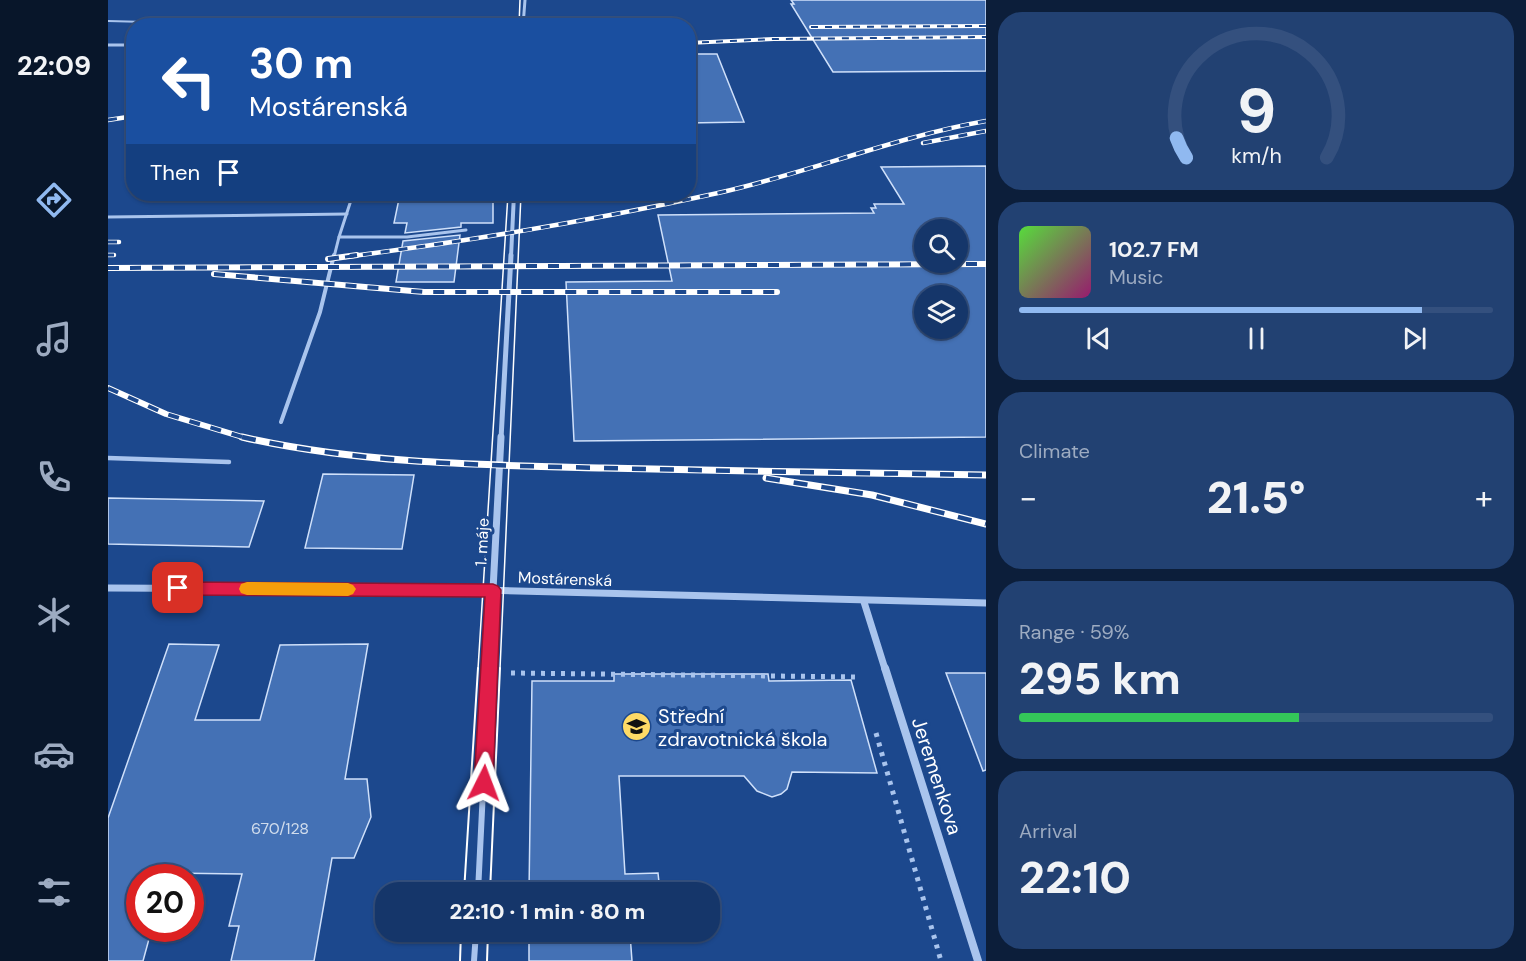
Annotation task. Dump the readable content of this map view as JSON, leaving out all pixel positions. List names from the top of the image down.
{
  "streets": {
    "street": ["1. máje", "Mostárenská", "Jeremenkova"]
  },
  "crossings": [
    ["1. máje", "Mostárenská"],
    ["Mostárenská", "Jeremenkova"]
  ],
  "places": {
    "school or university": ["Střední zdravotnická škola"]
  },
  "house_numbers": ["670/128"],
  "page": {
    "tabs": "22:09",
    "turn": ["30 m", "Mostárenská"],
    "then": "Then",
    "song": ["102.7 FM", "Music"],
    "tile": [
      "Climate",
      ["Range · 59%", "295 km"],
      ["Arrival", "22:10"]
    ],
    "heat": ["−", "21.5°", "+"],
    "limit": "20",
    "trip": "22:10 · 1 min · 80 m",
    "gauge": ["9", "km/h"]
  }
}
